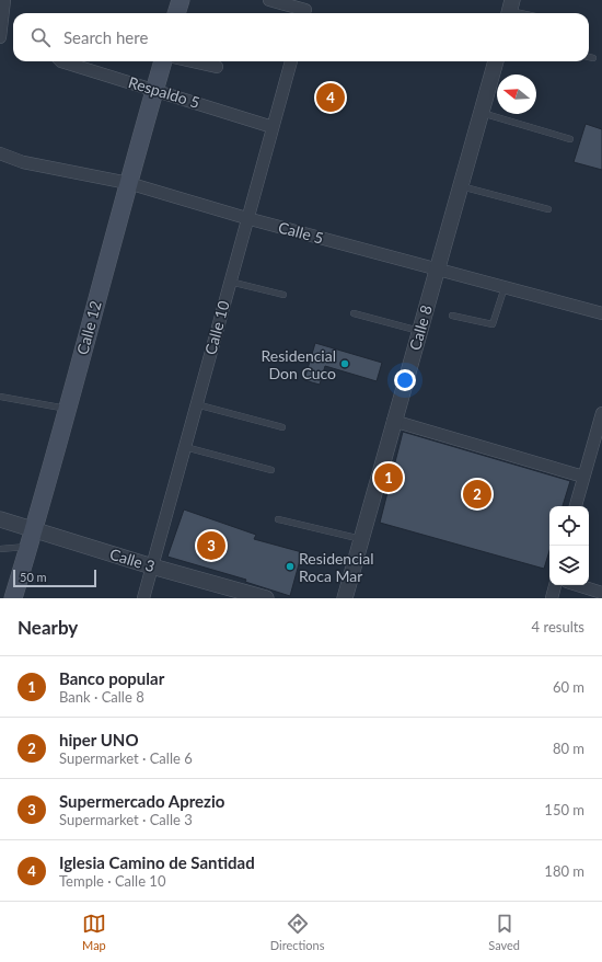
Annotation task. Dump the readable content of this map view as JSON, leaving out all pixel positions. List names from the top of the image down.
{
  "streets": {
    "main road": ["Calle 12"],
    "street": [
      "Respaldo 5",
      "Calle 5",
      "Calle 10",
      "Calle 8",
      "Calle 3"
    ]
  },
  "crossings": [
    ["Respaldo 5", "Calle 12"],
    ["Respaldo 5", "Calle 10"],
    ["Calle 5", "Calle 12"],
    ["Calle 5", "Calle 10"],
    ["Calle 5", "Calle 8"],
    ["Calle 12", "Calle 3"],
    ["Calle 10", "Calle 3"]
  ],
  "places": ["Residencial Don Cuco", "Residencial Roca Mar"],
  "scale_bar": "50 m",
  "north": "left",
  "page": {
    "search": "Search here",
    "pins": [
      "4",
      "1",
      "2",
      "3"
    ],
    "scale": "50 m",
    "heading": ["Nearby", "4 results"],
    "list": [
      {
        "mark": "1",
        "name": "Banco popular",
        "note": "Bank · Calle 8",
        "value": "60 m"
      },
      {
        "mark": "2",
        "name": "hiper UNO",
        "note": "Supermarket · Calle 6",
        "value": "80 m"
      },
      {
        "mark": "3",
        "name": "Supermercado Aprezio",
        "note": "Supermarket · Calle 3",
        "value": "150 m"
      },
      {
        "mark": "4",
        "name": "Iglesia Camino de Santidad",
        "note": "Temple · Calle 10",
        "value": "180 m"
      }
    ],
    "nav": ["Map", "Directions", "Saved"]
  }
}
